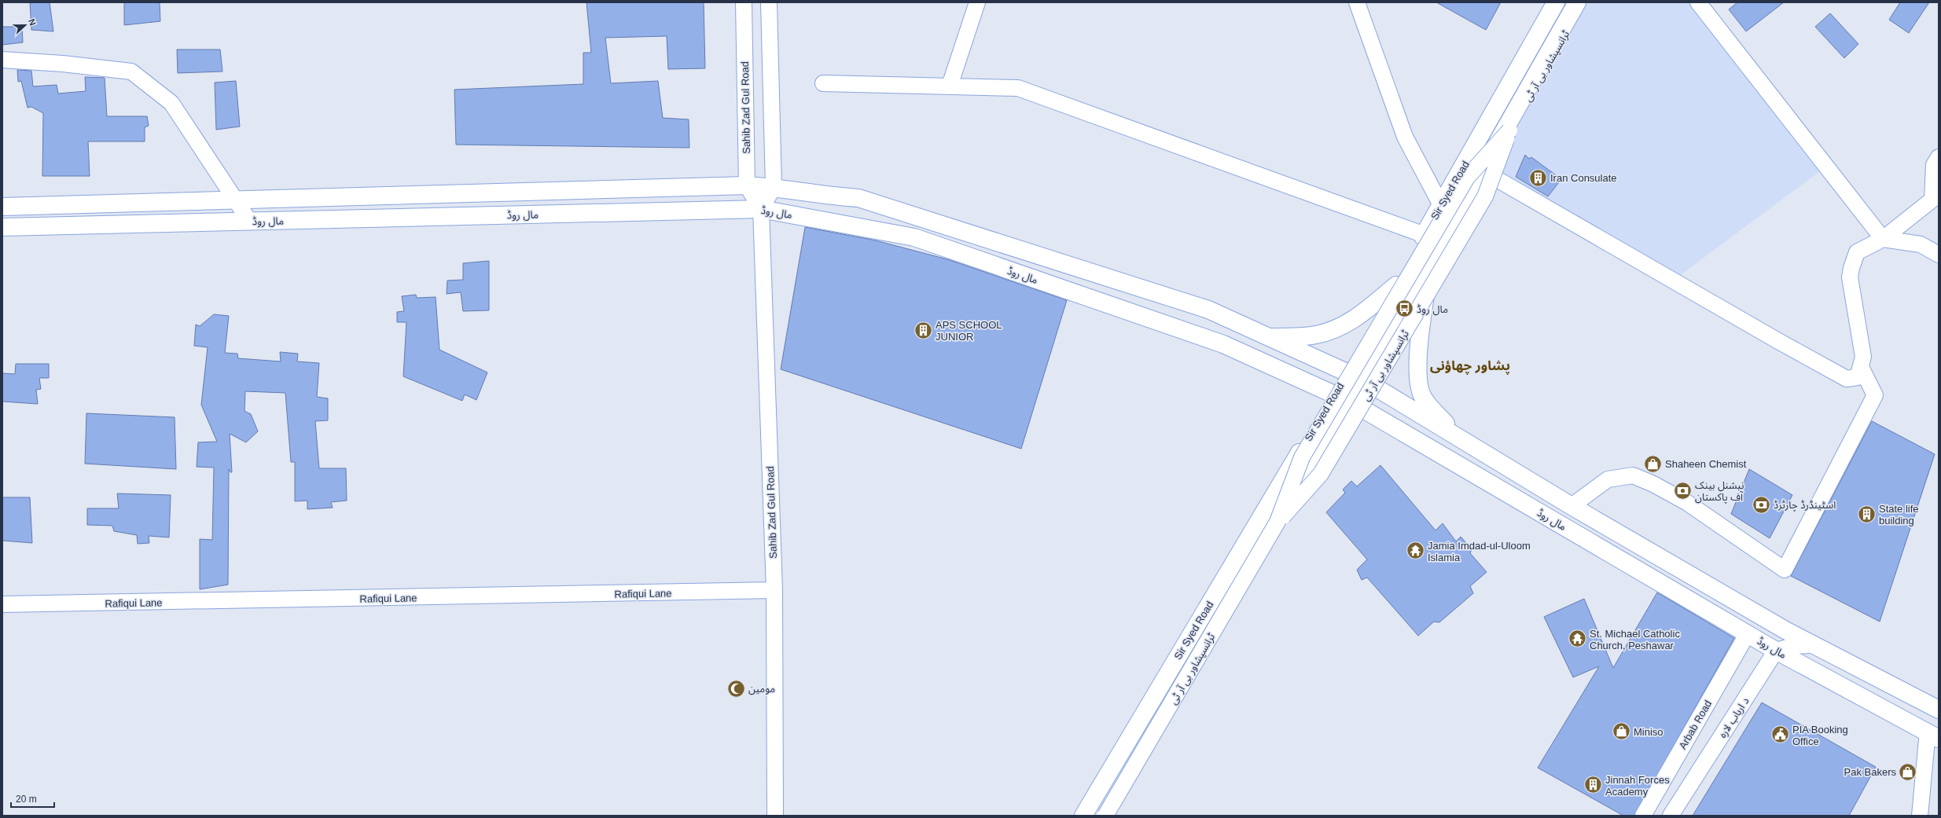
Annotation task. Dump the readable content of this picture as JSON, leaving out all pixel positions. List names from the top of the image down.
{
  "streets": {
    "main road": ["Sir Syed Road", "مال روڈ"],
    "street": [
      "ٹرانسپشاور بی آر ٹی",
      "Sahib Zad Gul Road",
      "Rafiqui Lane",
      "د ارباب لاره",
      "Arbab Road"
    ]
  },
  "crossings": [
    ["Sahib Zad Gul Road", "مال روڈ"],
    ["Sahib Zad Gul Road", "Rafiqui Lane"],
    ["Sir Syed Road", "مال روڈ"],
    ["مال روڈ", "د ارباب لاره"],
    ["مال روڈ", "Arbab Road"]
  ],
  "districts": ["پشاور چھاؤنی"],
  "places": {
    "building": [
      "Iran Consulate",
      "APS SCHOOL JUNIOR",
      "State life building",
      "Jinnah Forces Academy"
    ],
    "bus stop": ["مال روڈ"],
    "shop": ["Shaheen Chemist", "Miniso", "Pak Bakers"],
    "bank": ["نیشنل بینک آف پاکستان", "اسٹینڈرڈ چارٹرڈ"],
    "temple": ["Jamia Imdad-ul-Uloom Islamia", "St. Michael Catholic Church, Peshawar"],
    "mosque": ["مومین"],
    "public building": ["PIA Booking Office"]
  },
  "scale_bar": "20 m",
  "north": "right"
}
